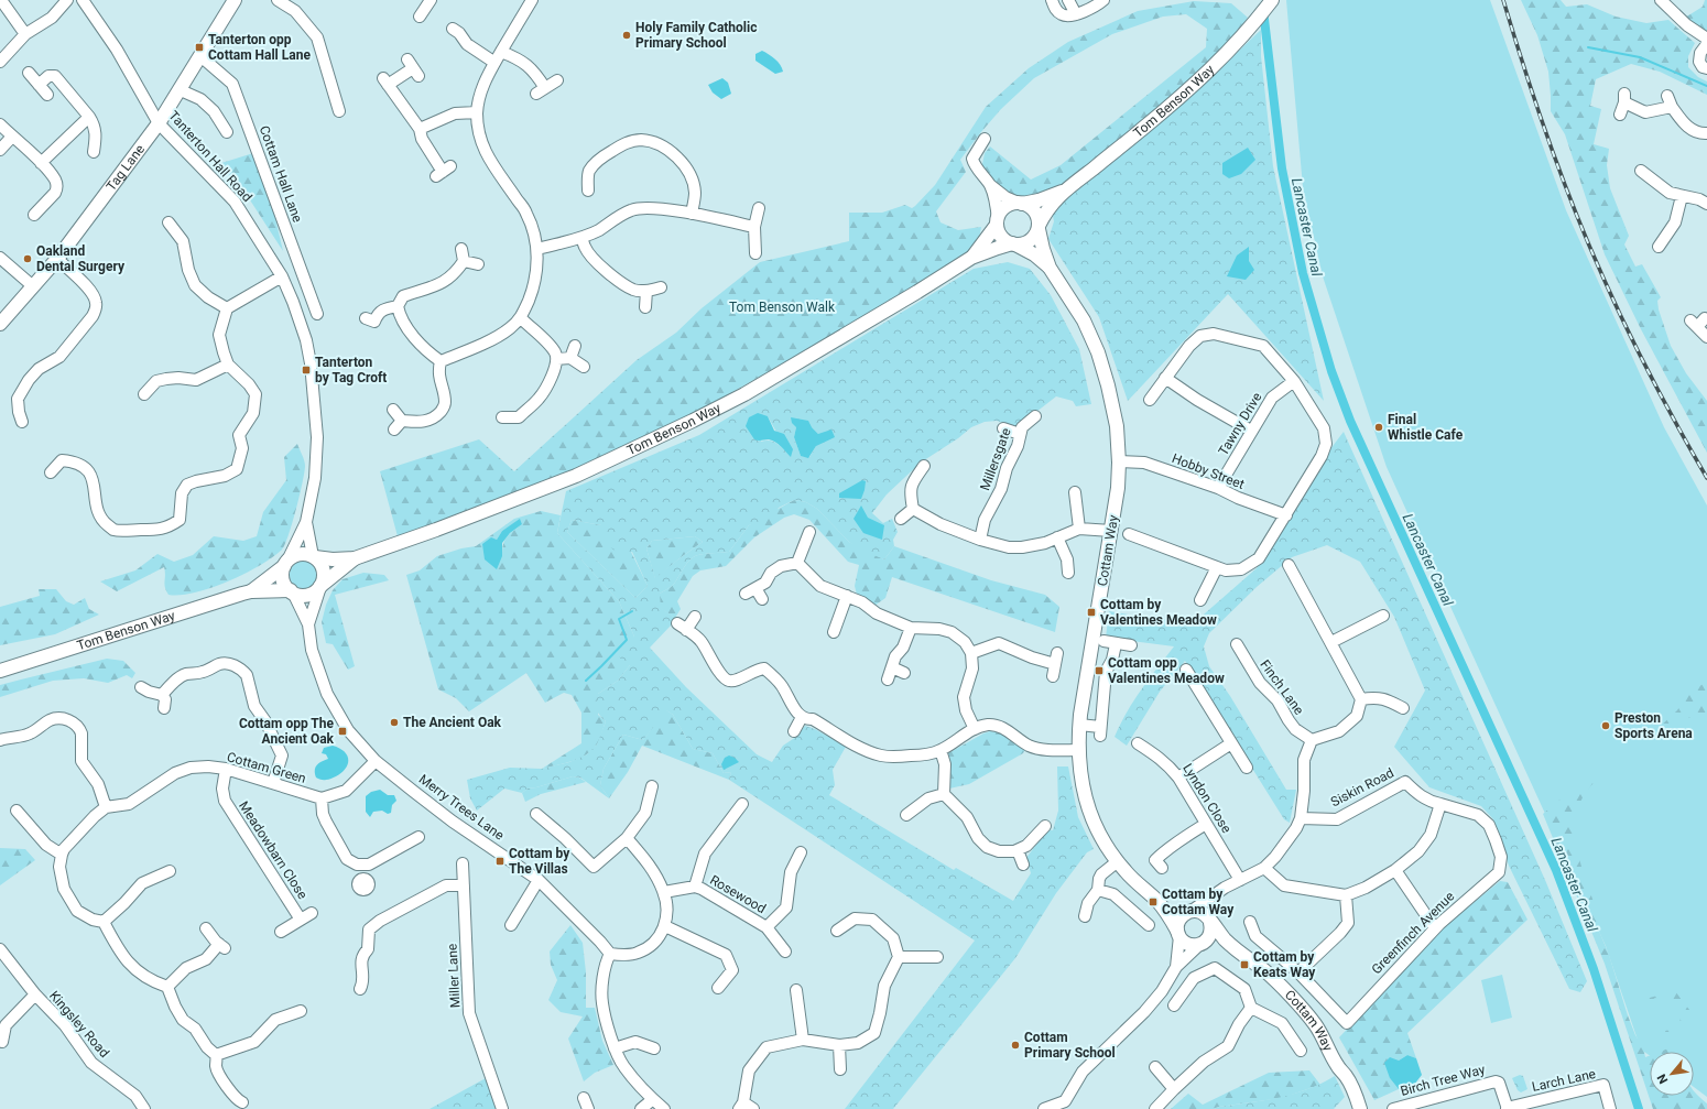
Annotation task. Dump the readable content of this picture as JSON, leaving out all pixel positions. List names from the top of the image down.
{
  "streets": {
    "main road": ["Tom Benson Way", "Tag Lane", "Cottam Way"],
    "street": [
      "Tanterton Hall Road",
      "Cottam Hall Lane",
      "Tawny Drive",
      "Millersgate",
      "Hobby Street",
      "Finch Lane",
      "Cottam Green",
      "Siskin Road",
      "Lyndon Close",
      "Merry Trees Lane",
      "Meadowbarn Close",
      "Rosewood",
      "Greenfinch Avenue",
      "Miller Lane",
      "Kingsley Road",
      "Birch Tree Way",
      "Larch Lane"
    ]
  },
  "crossings": [
    ["Tom Benson Way", "Tanterton Hall Road"],
    ["Tom Benson Way", "Cottam Way"],
    ["Tom Benson Way", "Merry Trees Lane"],
    ["Tanterton Hall Road", "Tag Lane"],
    ["Tanterton Hall Road", "Merry Trees Lane"],
    ["Tag Lane", "Cottam Hall Lane"],
    ["Tawny Drive", "Hobby Street"],
    ["Hobby Street", "Cottam Way"],
    ["Cottam Green", "Meadowbarn Close"],
    ["Siskin Road", "Greenfinch Avenue"],
    ["Birch Tree Way", "Larch Lane"]
  ],
  "water": ["Lancaster Canal"],
  "parks": ["Tom Benson Walk"],
  "places": {
    "other": [
      "Holy Family Catholic Primary School",
      "Oakland Dental Surgery",
      "Final Whistle Cafe",
      "The Ancient Oak",
      "Preston Sports Arena",
      "Cottam Primary School"
    ],
    "transit": [
      "Tanterton opp Cottam Hall Lane",
      "Tanterton by Tag Croft",
      "Cottam by Valentines Meadow",
      "Cottam opp Valentines Meadow",
      "Cottam opp The Ancient Oak",
      "Cottam by The Villas",
      "Cottam by Cottam Way",
      "Cottam by Keats Way"
    ]
  },
  "north": "bottom left"
}
